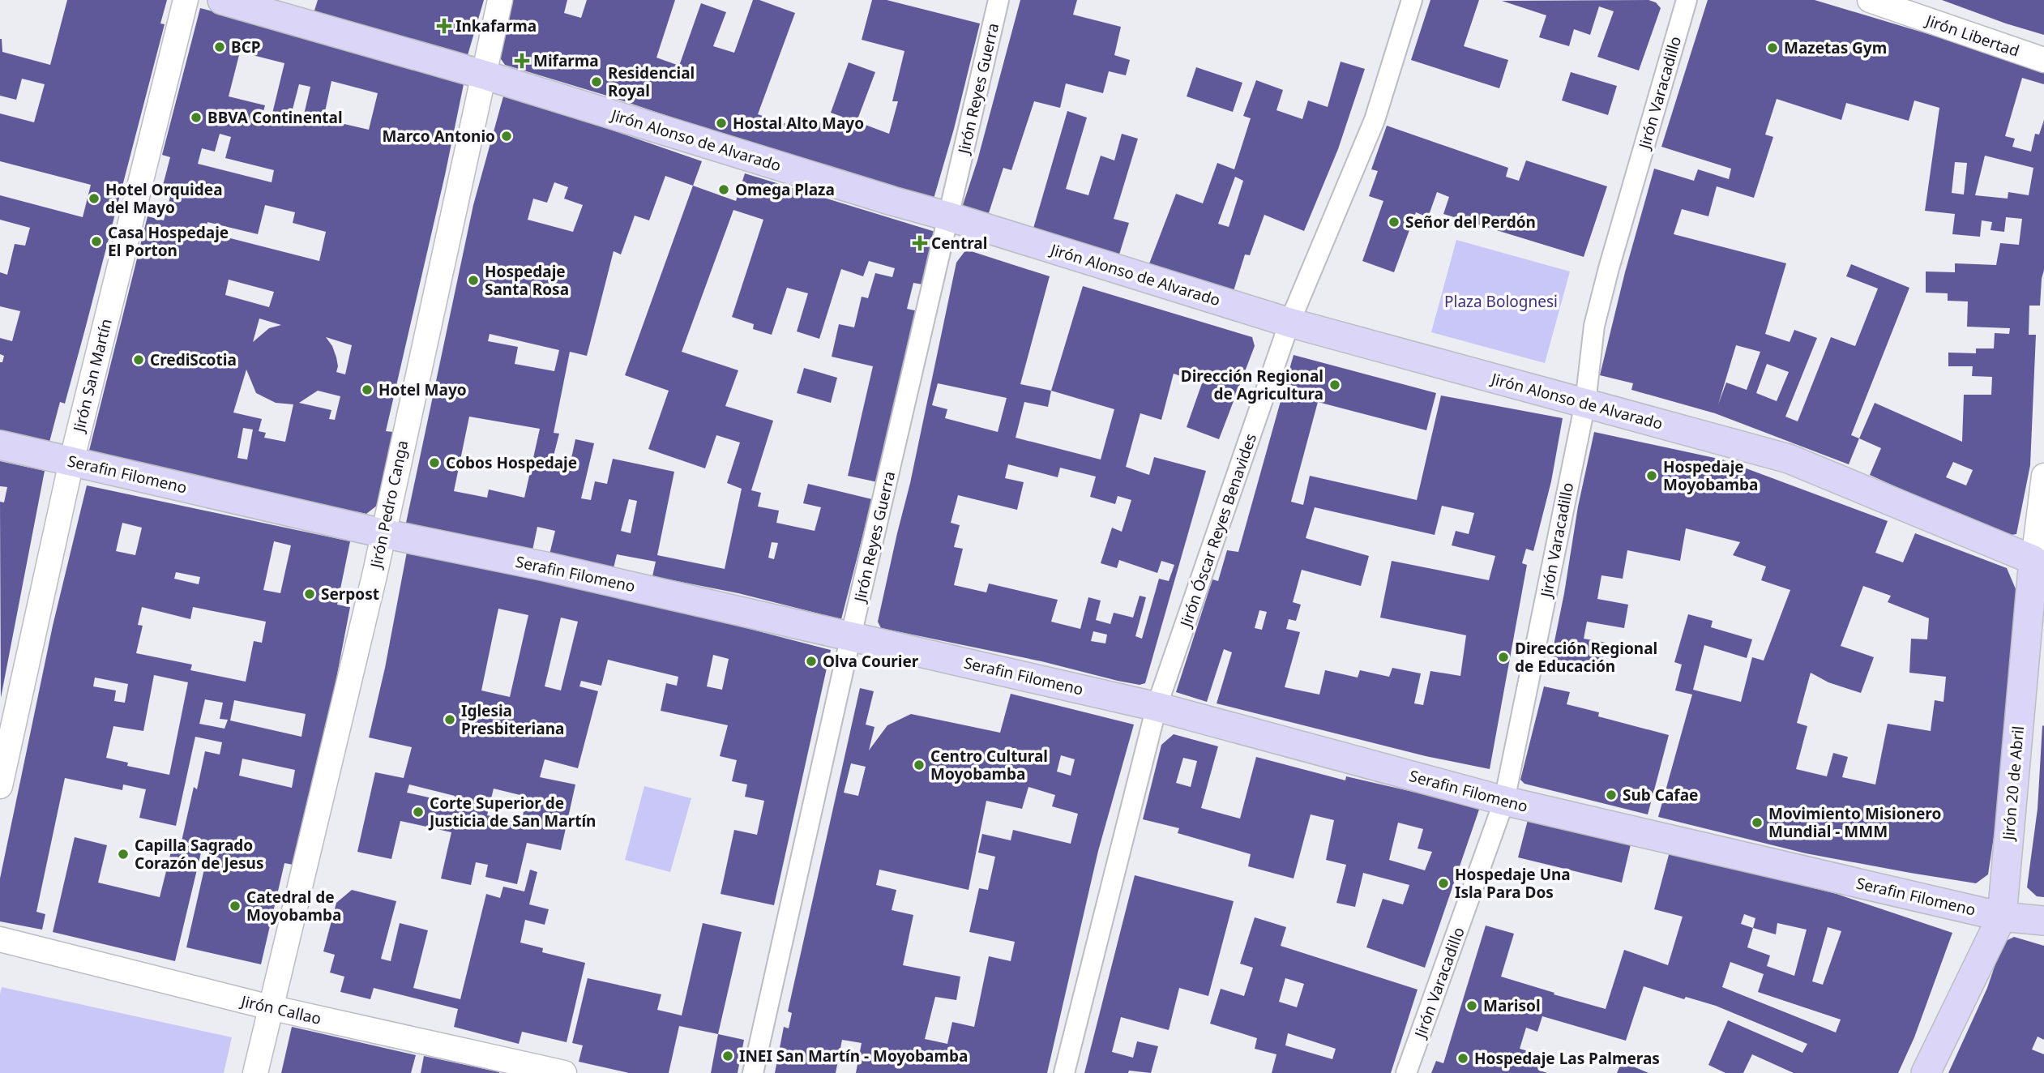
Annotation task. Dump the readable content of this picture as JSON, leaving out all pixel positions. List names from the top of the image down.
{
  "streets": {
    "main road": ["Jirón Alonso de Alvarado", "Serafin Filomeno", "Jirón 20 de Abril"],
    "street": [
      "Jirón Libertad",
      "Jirón Reyes Guerra",
      "Jirón Varacadillo",
      "Jirón San Martín",
      "Jirón Pedro Canga",
      "Jirón Óscar Reyes Benavides",
      "Jirón Callao"
    ]
  },
  "crossings": [
    ["Jirón Reyes Guerra", "Jirón Alonso de Alvarado"],
    ["Jirón Reyes Guerra", "Serafin Filomeno"],
    ["Jirón Varacadillo", "Jirón Alonso de Alvarado"],
    ["Jirón Varacadillo", "Serafin Filomeno"],
    ["Jirón Alonso de Alvarado", "Jirón Pedro Canga"],
    ["Jirón Alonso de Alvarado", "Jirón Óscar Reyes Benavides"],
    ["Jirón Alonso de Alvarado", "Jirón 20 de Abril"],
    ["Jirón San Martín", "Serafin Filomeno"],
    ["Serafin Filomeno", "Jirón Pedro Canga"],
    ["Serafin Filomeno", "Jirón Óscar Reyes Benavides"],
    ["Serafin Filomeno", "Jirón 20 de Abril"],
    ["Jirón Pedro Canga", "Jirón Callao"]
  ],
  "parks": ["Plaza Bolognesi"],
  "places": {
    "health": ["Inkafarma", "Mifarma", "Central"],
    "other": [
      "BCP",
      "Mazetas Gym",
      "Residencial Royal",
      "BBVA Continental",
      "Hostal Alto Mayo",
      "Marco Antonio",
      "Omega Plaza",
      "Hotel Orquidea del Mayo",
      "Señor del Perdón",
      "Casa Hospedaje El Porton",
      "Hospedaje Santa Rosa",
      "CrediScotia",
      "Dirección Regional de Agricultura",
      "Hotel Mayo",
      "Cobos Hospedaje",
      "Hospedaje Moyobamba",
      "Serpost",
      "Dirección Regional de Educación",
      "Olva Courier",
      "Iglesia Presbiteriana",
      "Centro Cultural Moyobamba",
      "Sub Cafae",
      "Corte Superior de Justicia de San Martín",
      "Movimiento Misionero Mundial - MMM",
      "Capilla Sagrado Corazón de Jesus",
      "Hospedaje Una Isla Para Dos",
      "Catedral de Moyobamba",
      "Marisol",
      "INEI San Martín - Moyobamba",
      "Hospedaje Las Palmeras"
    ]
  }
}
